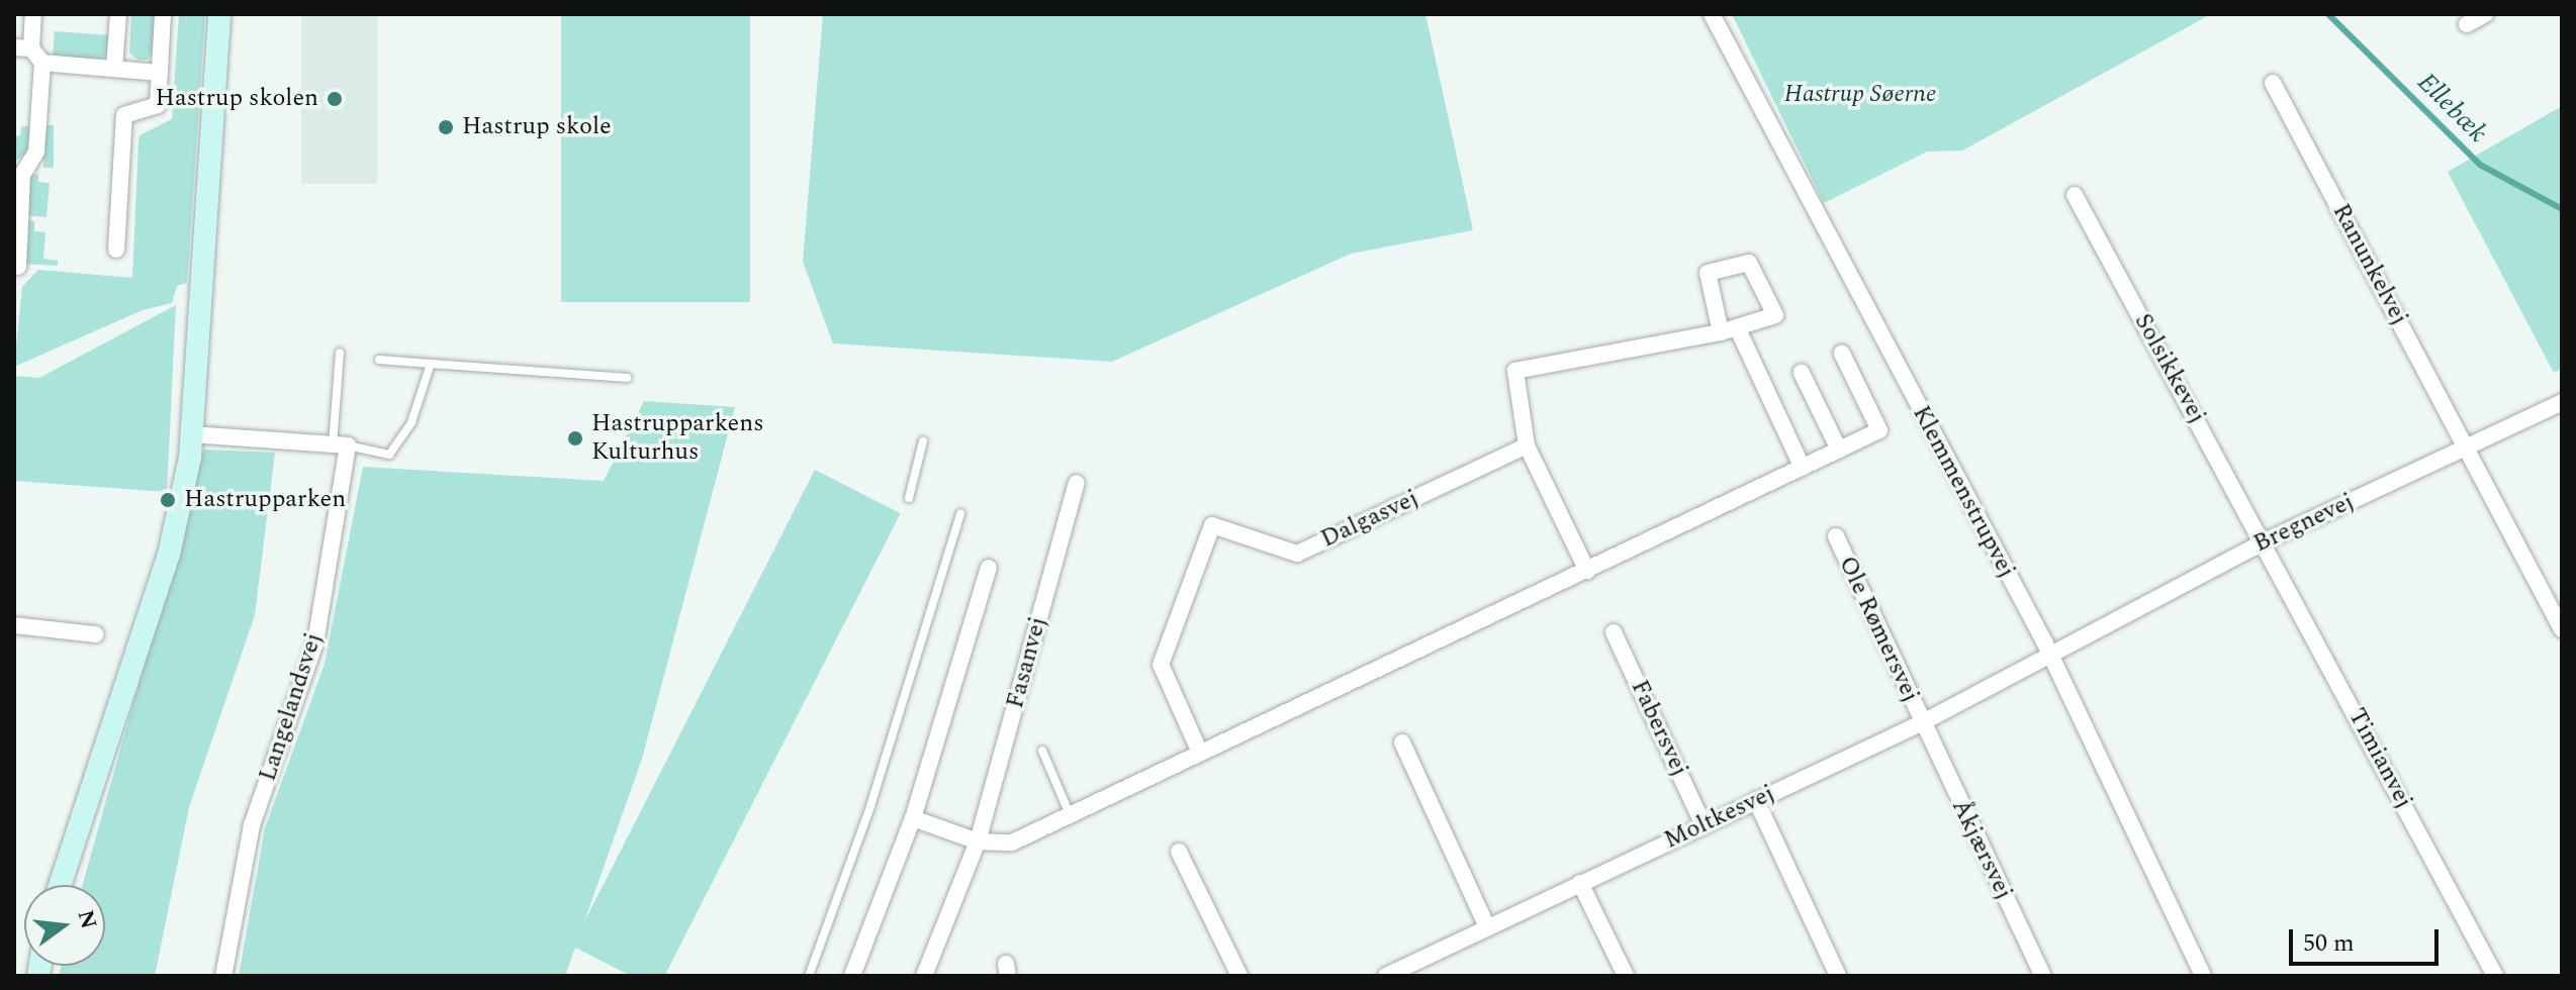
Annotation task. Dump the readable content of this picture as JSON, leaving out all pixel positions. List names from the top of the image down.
{
  "streets": {
    "street": [
      "Ranunkelvej",
      "Solsikkevej",
      "Klemmenstrupvej",
      "Dalgasvej",
      "Bregnevej",
      "Ole Rømersvej",
      "Fasanvej",
      "Langelandsvej",
      "Fabersvej",
      "Timianvej",
      "Moltkesvej",
      "Åkjærsvej"
    ]
  },
  "crossings": [
    ["Ranunkelvej", "Bregnevej"],
    ["Solsikkevej", "Bregnevej"],
    ["Solsikkevej", "Timianvej"],
    ["Klemmenstrupvej", "Bregnevej"],
    ["Klemmenstrupvej", "Moltkesvej"],
    ["Bregnevej", "Timianvej"],
    ["Bregnevej", "Moltkesvej"],
    ["Ole Rømersvej", "Moltkesvej"],
    ["Ole Rømersvej", "Åkjærsvej"],
    ["Fabersvej", "Moltkesvej"],
    ["Moltkesvej", "Åkjærsvej"]
  ],
  "water": ["Ellebæk"],
  "parks": ["Hastrup Søerne"],
  "places": [
    "Hastrup skolen",
    "Hastrup skole",
    "Hastrupparkens Kulturhus",
    "Hastrupparken"
  ],
  "scale_bar": "50 m",
  "north": "right"
}
